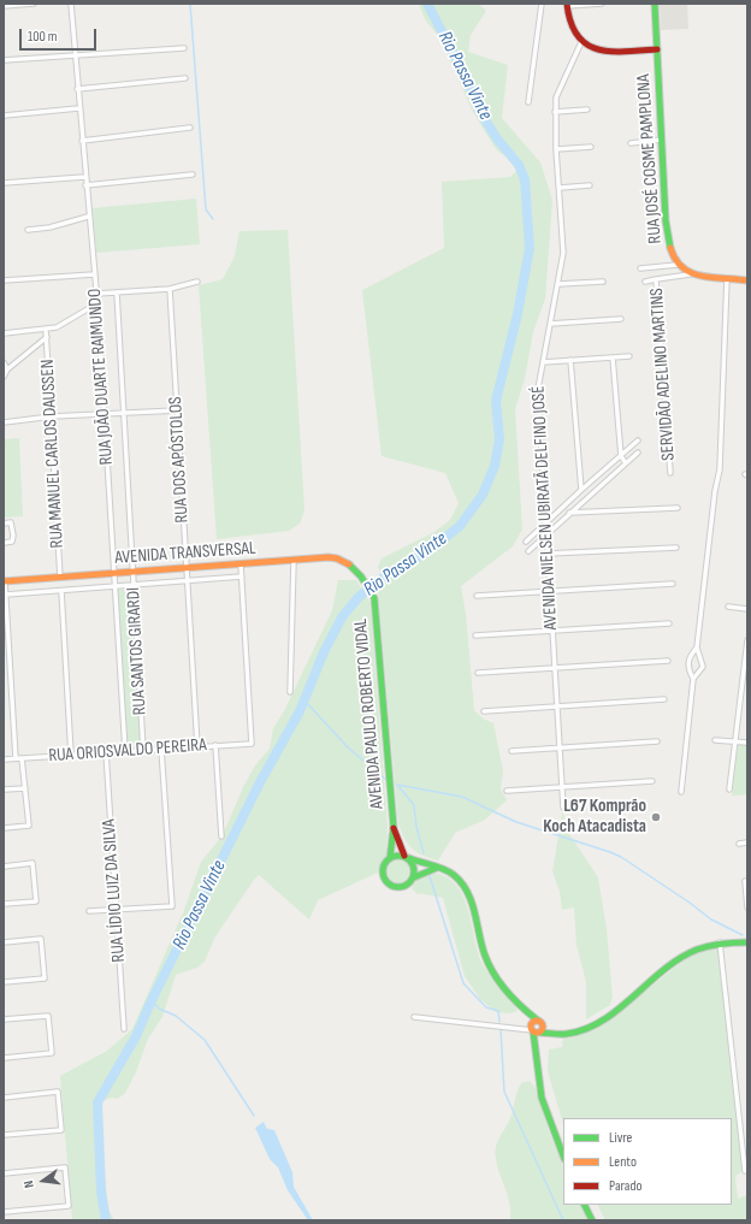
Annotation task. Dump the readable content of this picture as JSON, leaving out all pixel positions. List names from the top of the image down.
{
  "streets": {
    "main road": ["RUA JOSÉ COSME PAMPLONA", "AVENIDA TRANSVERSAL", "AVENIDA PAULO ROBERTO VIDAL"],
    "street": [
      "SERVIDÃO ADELINO MARTINS",
      "RUA JOÃO DUARTE RAIMUNDO",
      "RUA MANUEL CARLOS DAUSSEN",
      "RUA DOS APÓSTOLOS",
      "AVENIDA NIELSEN UBIRATÃ DELFINO JOSÉ",
      "RUA SANTOS GIRARDI",
      "RUA ORIOSVALDO PEREIRA",
      "RUA LÍDIO LUIZ DA SILVA"
    ]
  },
  "crossings": [
    ["RUA JOSÉ COSME PAMPLONA", "SERVIDÃO ADELINO MARTINS"],
    ["RUA JOÃO DUARTE RAIMUNDO", "AVENIDA TRANSVERSAL"],
    ["RUA JOÃO DUARTE RAIMUNDO", "RUA ORIOSVALDO PEREIRA"],
    ["RUA MANUEL CARLOS DAUSSEN", "AVENIDA TRANSVERSAL"],
    ["RUA DOS APÓSTOLOS", "AVENIDA TRANSVERSAL"],
    ["RUA DOS APÓSTOLOS", "RUA ORIOSVALDO PEREIRA"],
    ["AVENIDA TRANSVERSAL", "RUA SANTOS GIRARDI"],
    ["AVENIDA TRANSVERSAL", "AVENIDA PAULO ROBERTO VIDAL"],
    ["RUA SANTOS GIRARDI", "RUA ORIOSVALDO PEREIRA"],
    ["RUA ORIOSVALDO PEREIRA", "RUA LÍDIO LUIZ DA SILVA"]
  ],
  "water": ["Rio Passa Vinte"],
  "places": ["L67 Komprão Koch Atacadista"],
  "legend": ["Livre", "Lento", "Parado"],
  "scale_bar": "100 m",
  "north": "left"
}
